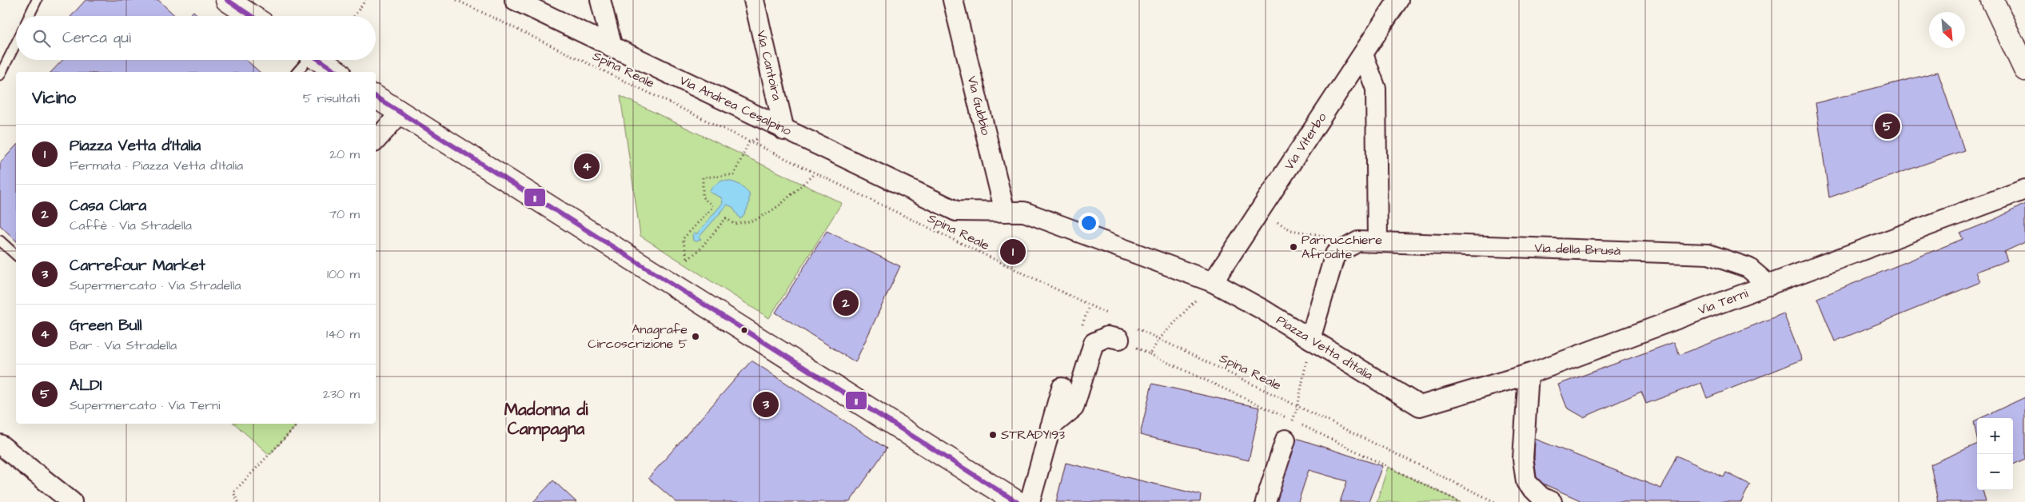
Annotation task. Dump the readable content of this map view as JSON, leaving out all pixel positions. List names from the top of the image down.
{
  "streets": {
    "street": [
      "Via Cantoira",
      "Via Andrea Cesalpino",
      "Via Gubbio",
      "Via Viterbo",
      "Via della Brusà",
      "Via Terni",
      "Piazza Vetta d'Italia"
    ],
    "path": ["Spina Reale"]
  },
  "crossings": [
    ["Via Cantoira", "Via Andrea Cesalpino"],
    ["Via Andrea Cesalpino", "Piazza Vetta d'Italia"],
    ["Via Gubbio", "Piazza Vetta d'Italia"],
    ["Via Viterbo", "Piazza Vetta d'Italia"],
    ["Via della Brusà", "Via Terni"],
    ["Via della Brusà", "Piazza Vetta d'Italia"],
    ["Via Terni", "Piazza Vetta d'Italia"]
  ],
  "districts": ["Madonna di Campagna"],
  "places": ["Parrucchiere Afrodite", "Anagrafe Circoscrizione 5", "STRADY193"],
  "lines": ["transit line 11"],
  "north": "bottom right",
  "page": {
    "search": "Cerca qui",
    "heading": ["Vicino", "5 risultati"],
    "pins": [
      "5",
      "4",
      "1",
      "2",
      "3"
    ],
    "list": [
      {
        "mark": "1",
        "name": "Piazza Vetta d'Italia",
        "note": "Fermata · Piazza Vetta d'Italia",
        "value": "20 m"
      },
      {
        "mark": "2",
        "name": "Casa Clara",
        "note": "Caffè · Via Stradella",
        "value": "70 m"
      },
      {
        "mark": "3",
        "name": "Carrefour Market",
        "note": "Supermercato · Via Stradella",
        "value": "100 m"
      },
      {
        "mark": "4",
        "name": "Green Bull",
        "note": "Bar · Via Stradella",
        "value": "140 m"
      },
      {
        "mark": "5",
        "name": "ALDI",
        "note": "Supermercato · Via Terni",
        "value": "230 m"
      }
    ],
    "map_buttons": ["+", "−"]
  }
}
